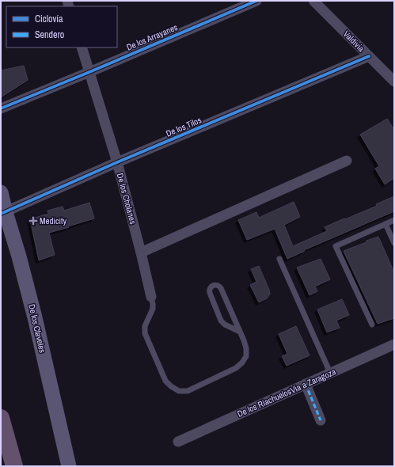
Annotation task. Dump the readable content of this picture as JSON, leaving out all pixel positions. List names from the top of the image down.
{
  "streets": {
    "main road": ["De los Claveles"],
    "street": [
      "De los Arrayanes",
      "Valdivia",
      "De los Tilos",
      "De los Cholanes",
      "De los RiachuelosVia a Zaragoza"
    ]
  },
  "crossings": [
    ["De los Arrayanes", "De los Cholanes"],
    ["Valdivia", "De los Tilos"],
    ["De los Tilos", "De los Cholanes"],
    ["De los Tilos", "De los Claveles"]
  ],
  "places": {
    "health": ["Medicity"]
  },
  "legend": ["Ciclovía", "Sendero"]
}
